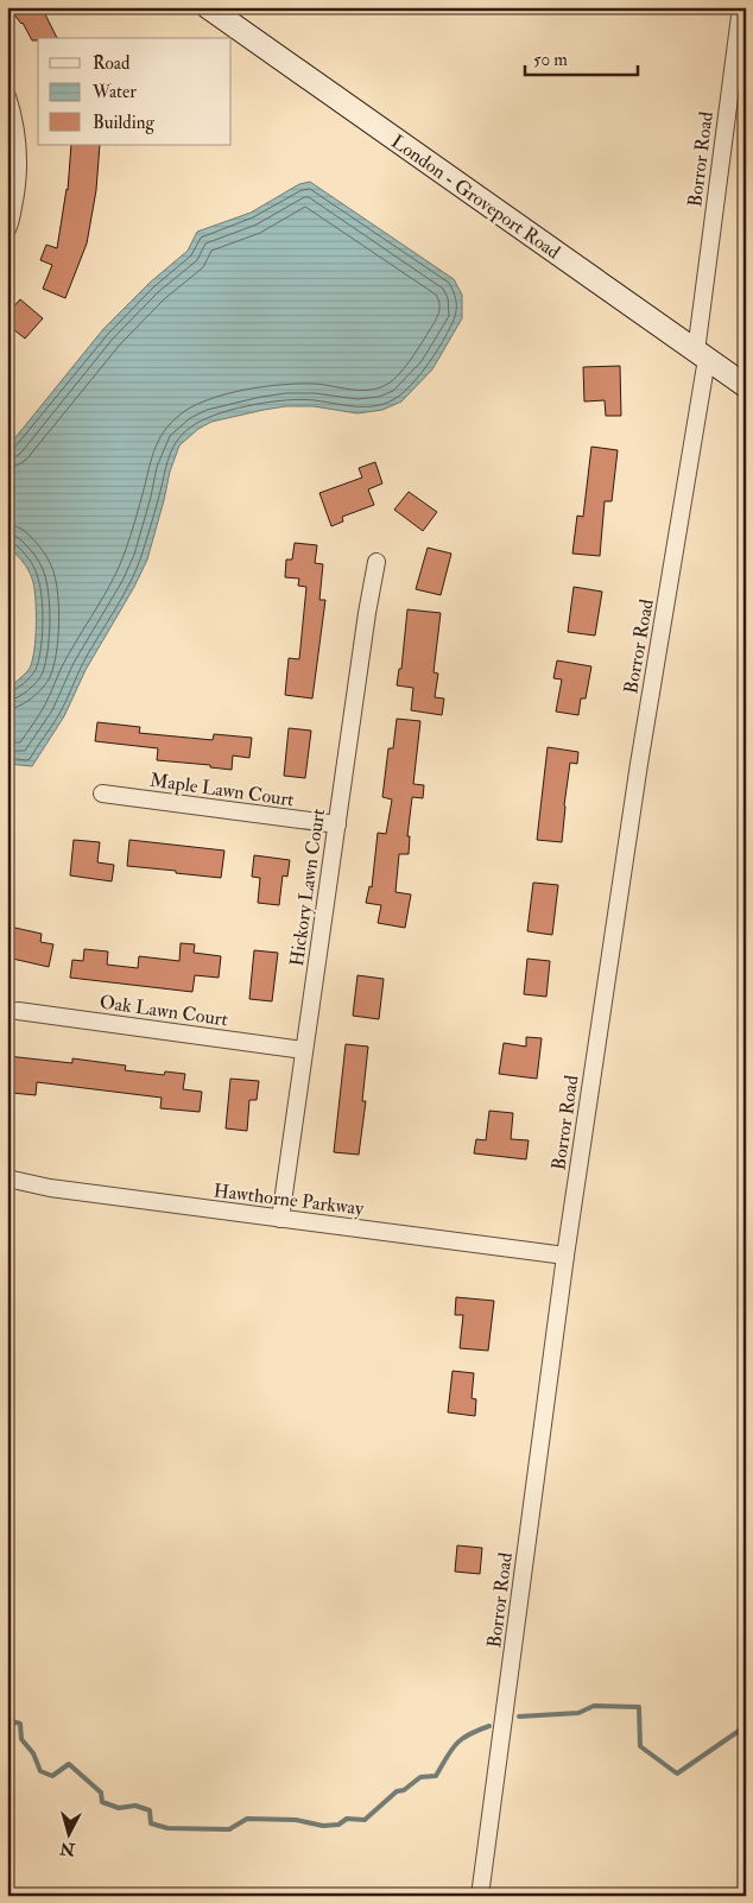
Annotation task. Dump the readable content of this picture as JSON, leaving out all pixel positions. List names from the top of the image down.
{
  "streets": {
    "main road": ["London - Groveport Road"],
    "street": [
      "Borror Road",
      "Maple Lawn Court",
      "Hickory Lawn Court",
      "Oak Lawn Court",
      "Hawthorne Parkway"
    ]
  },
  "crossings": [
    ["Borror Road", "London - Groveport Road"],
    ["Borror Road", "Hawthorne Parkway"],
    ["Maple Lawn Court", "Hickory Lawn Court"],
    ["Hickory Lawn Court", "Oak Lawn Court"],
    ["Hickory Lawn Court", "Hawthorne Parkway"]
  ],
  "legend": ["Road", "Water", "Building"],
  "scale_bar": "50 m",
  "north": "bottom"
}
